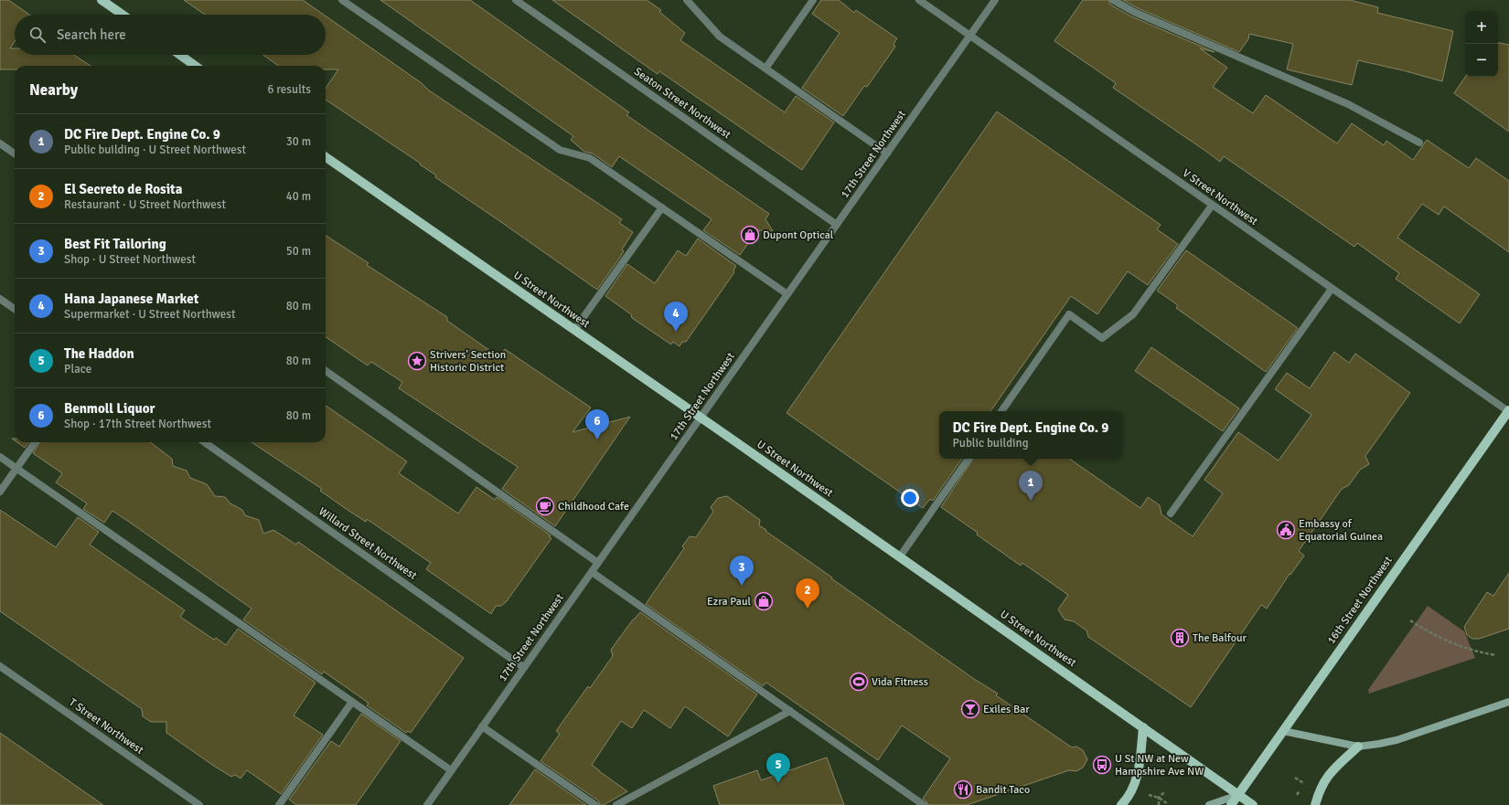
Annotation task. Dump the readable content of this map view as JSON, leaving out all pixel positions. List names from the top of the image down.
{
  "streets": {
    "main road": ["U Street Northwest", "16th Street Northwest"],
    "street": [
      "Seaton Street Northwest",
      "17th Street Northwest",
      "V Street Northwest",
      "Willard Street Northwest",
      "T Street Northwest"
    ]
  },
  "crossings": [
    ["Seaton Street Northwest", "17th Street Northwest"],
    ["17th Street Northwest", "V Street Northwest"],
    ["17th Street Northwest", "U Street Northwest"],
    ["17th Street Northwest", "Willard Street Northwest"],
    ["V Street Northwest", "16th Street Northwest"],
    ["U Street Northwest", "16th Street Northwest"]
  ],
  "places": {
    "shop": ["Dupont Optical", "Ezra Paul"],
    "place": ["Strivers' Section Historic District"],
    "cafe": ["Childhood Cafe"],
    "public building": ["Embassy of Equatorial Guinea"],
    "building": ["The Balfour"],
    "sports": ["Vida Fitness"],
    "bar": ["Exiles Bar"],
    "bus stop": ["U St NW at New Hampshire Ave NW"],
    "restaurant": ["Bandit Taco"]
  },
  "page": {
    "map_buttons": ["+", "−"],
    "search": "Search here",
    "heading": ["Nearby", "6 results"],
    "list": [
      {
        "mark": "1",
        "name": "DC Fire Dept. Engine Co. 9",
        "note": "Public building · U Street Northwest",
        "value": "30 m"
      },
      {
        "mark": "2",
        "name": "El Secreto de Rosita",
        "note": "Restaurant · U Street Northwest",
        "value": "40 m"
      },
      {
        "mark": "3",
        "name": "Best Fit Tailoring",
        "note": "Shop · U Street Northwest",
        "value": "50 m"
      },
      {
        "mark": "4",
        "name": "Hana Japanese Market",
        "note": "Supermarket · U Street Northwest",
        "value": "80 m"
      },
      {
        "mark": "5",
        "name": "The Haddon",
        "note": "Place",
        "value": "80 m"
      },
      {
        "mark": "6",
        "name": "Benmoll Liquor",
        "note": "Shop · 17th Street Northwest",
        "value": "80 m"
      }
    ],
    "pins": [
      "4",
      "6",
      "1",
      "3",
      "2",
      "5"
    ],
    "popup": ["DC Fire Dept. Engine Co. 9", "Public building"]
  }
}
